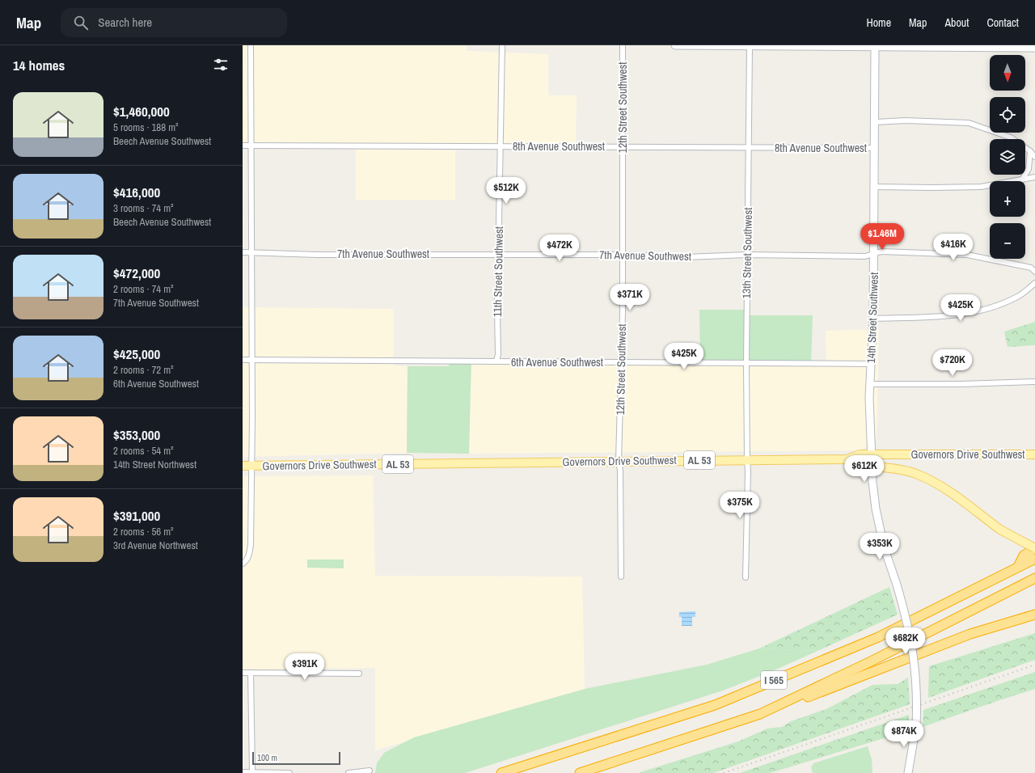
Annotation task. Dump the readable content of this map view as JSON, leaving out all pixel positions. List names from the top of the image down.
{
  "streets": {
    "highway": ["I 565"],
    "main road": ["Governors Drive Southwest", "AL 53"],
    "street": [
      "12th Street Southwest",
      "8th Avenue Southwest",
      "13th Street Southwest",
      "7th Avenue Southwest",
      "11th Street Southwest",
      "14th Street Southwest",
      "6th Avenue Southwest"
    ]
  },
  "crossings": [
    ["12th Street Southwest", "8th Avenue Southwest"],
    ["12th Street Southwest", "7th Avenue Southwest"],
    ["12th Street Southwest", "6th Avenue Southwest"],
    ["12th Street Southwest", "Governors Drive Southwest"],
    ["8th Avenue Southwest", "13th Street Southwest"],
    ["8th Avenue Southwest", "11th Street Southwest"],
    ["8th Avenue Southwest", "14th Street Southwest"],
    ["13th Street Southwest", "7th Avenue Southwest"],
    ["13th Street Southwest", "6th Avenue Southwest"],
    ["13th Street Southwest", "Governors Drive Southwest"],
    ["7th Avenue Southwest", "11th Street Southwest"],
    ["7th Avenue Southwest", "14th Street Southwest"],
    ["11th Street Southwest", "6th Avenue Southwest"],
    ["14th Street Southwest", "6th Avenue Southwest"],
    ["14th Street Southwest", "Governors Drive Southwest"],
    ["14th Street Southwest", "AL 53"],
    ["Governors Drive Southwest", "AL 53"]
  ],
  "scale_bar": "100 m",
  "north": "bottom",
  "page": {
    "header": "Map",
    "search": "Search here",
    "nav": [
      "Home",
      "Map",
      "About",
      "Contact"
    ],
    "heading": "14 homes",
    "map_buttons": ["+", "−"],
    "list": [
      {
        "name": "$1,460,000",
        "note": "5 rooms · 188 m² · Beech Avenue Southwest"
      },
      {
        "name": "$416,000",
        "note": "3 rooms · 74 m² · Beech Avenue Southwest"
      },
      {
        "name": "$472,000",
        "note": "2 rooms · 74 m² · 7th Avenue Southwest"
      },
      {
        "name": "$425,000",
        "note": "2 rooms · 72 m² · 6th Avenue Southwest"
      },
      {
        "name": "$353,000",
        "note": "2 rooms · 54 m² · 14th Street Northwest"
      },
      {
        "name": "$391,000",
        "note": "2 rooms · 56 m² · 3rd Avenue Northwest"
      }
    ],
    "price": [
      "$512K",
      "$1.46M",
      "$416K",
      "$472K",
      "$371K",
      "$425K",
      "$425K",
      "$720K",
      "$612K",
      "$375K",
      "$353K",
      "$682K",
      "$391K",
      "$874K"
    ],
    "scale": "100 m"
  }
}
